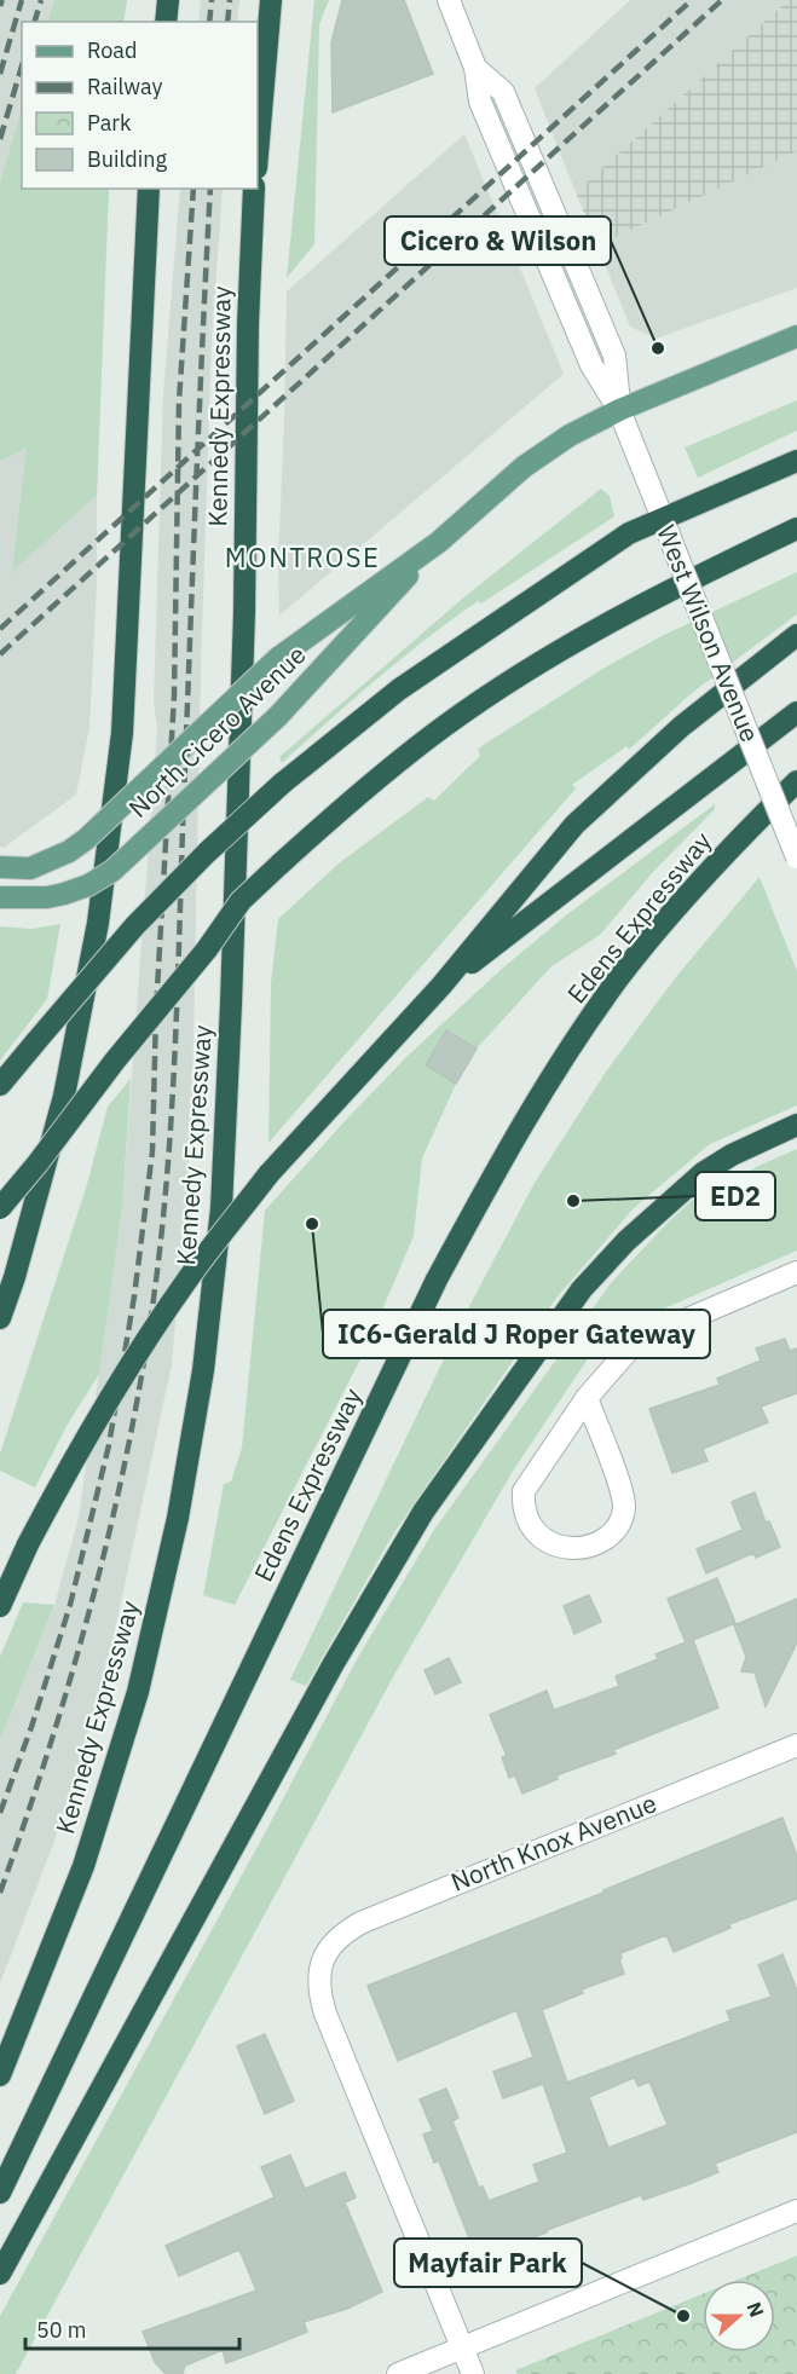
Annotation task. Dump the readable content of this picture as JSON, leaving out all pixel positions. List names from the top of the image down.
{
  "streets": {
    "highway": ["Kennedy Expressway", "Edens Expressway"],
    "main road": ["North Cicero Avenue"],
    "street": ["West Wilson Avenue", "North Knox Avenue"]
  },
  "crossings": [
    ["West Wilson Avenue", "North Cicero Avenue"]
  ],
  "districts": ["MONTROSE"],
  "places": [
    "Cicero & Wilson",
    "ED2",
    "IC6-Gerald J Roper Gateway",
    "Mayfair Park"
  ],
  "legend": [
    "Road",
    "Railway",
    "Park",
    "Building"
  ],
  "scale_bar": "50 m",
  "north": "right"
}
